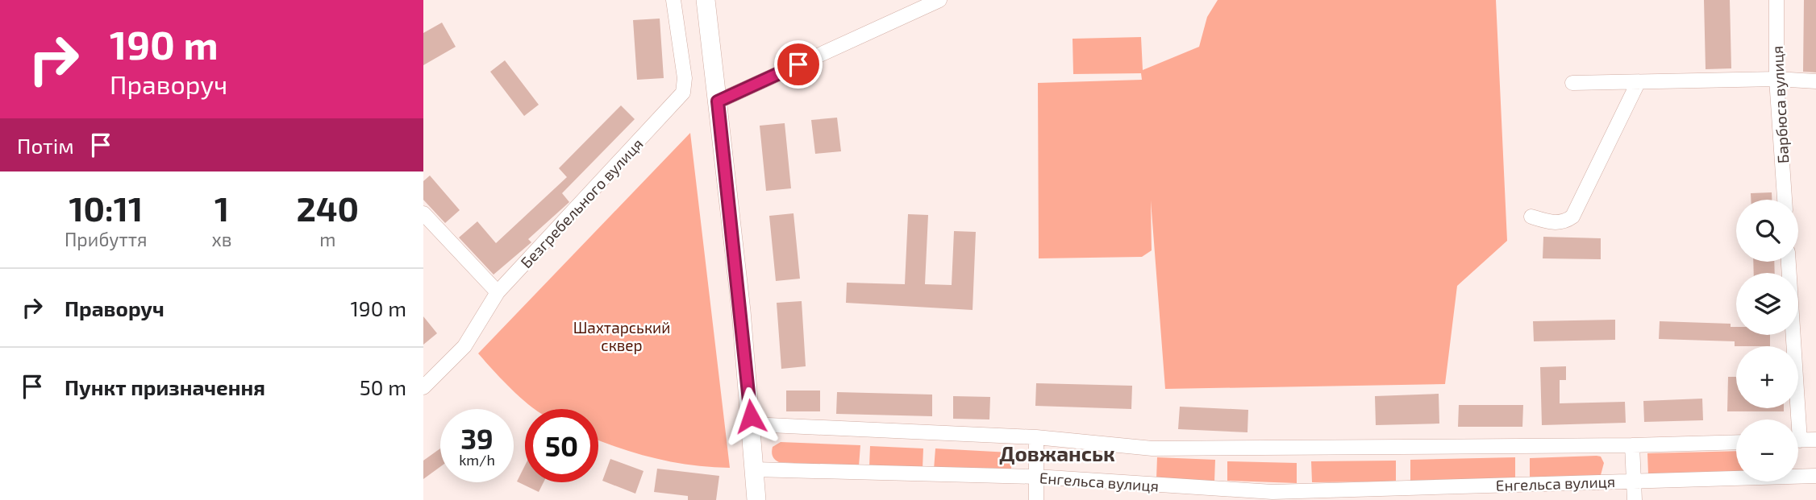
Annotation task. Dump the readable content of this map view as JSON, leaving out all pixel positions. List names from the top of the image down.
{
  "streets": {
    "street": ["Барбюса вулиця", "Безгребельного вулиця", "Енгельса вулиця"]
  },
  "districts": ["Довжанськ"],
  "parks": ["Шахтарський сквер"],
  "page": {
    "turn": ["190 m", "Праворуч"],
    "then": "Потім",
    "eta": [
      "10:11",
      "Прибуття",
      "1",
      "хв",
      "240",
      "m"
    ],
    "map_buttons": ["+", "−"],
    "list": [
      {
        "name": "Праворуч",
        "value": "190 m"
      },
      {
        "name": "Пункт призначення",
        "value": "50 m"
      }
    ],
    "speed": "39 km/h",
    "limit": "50"
  }
}
